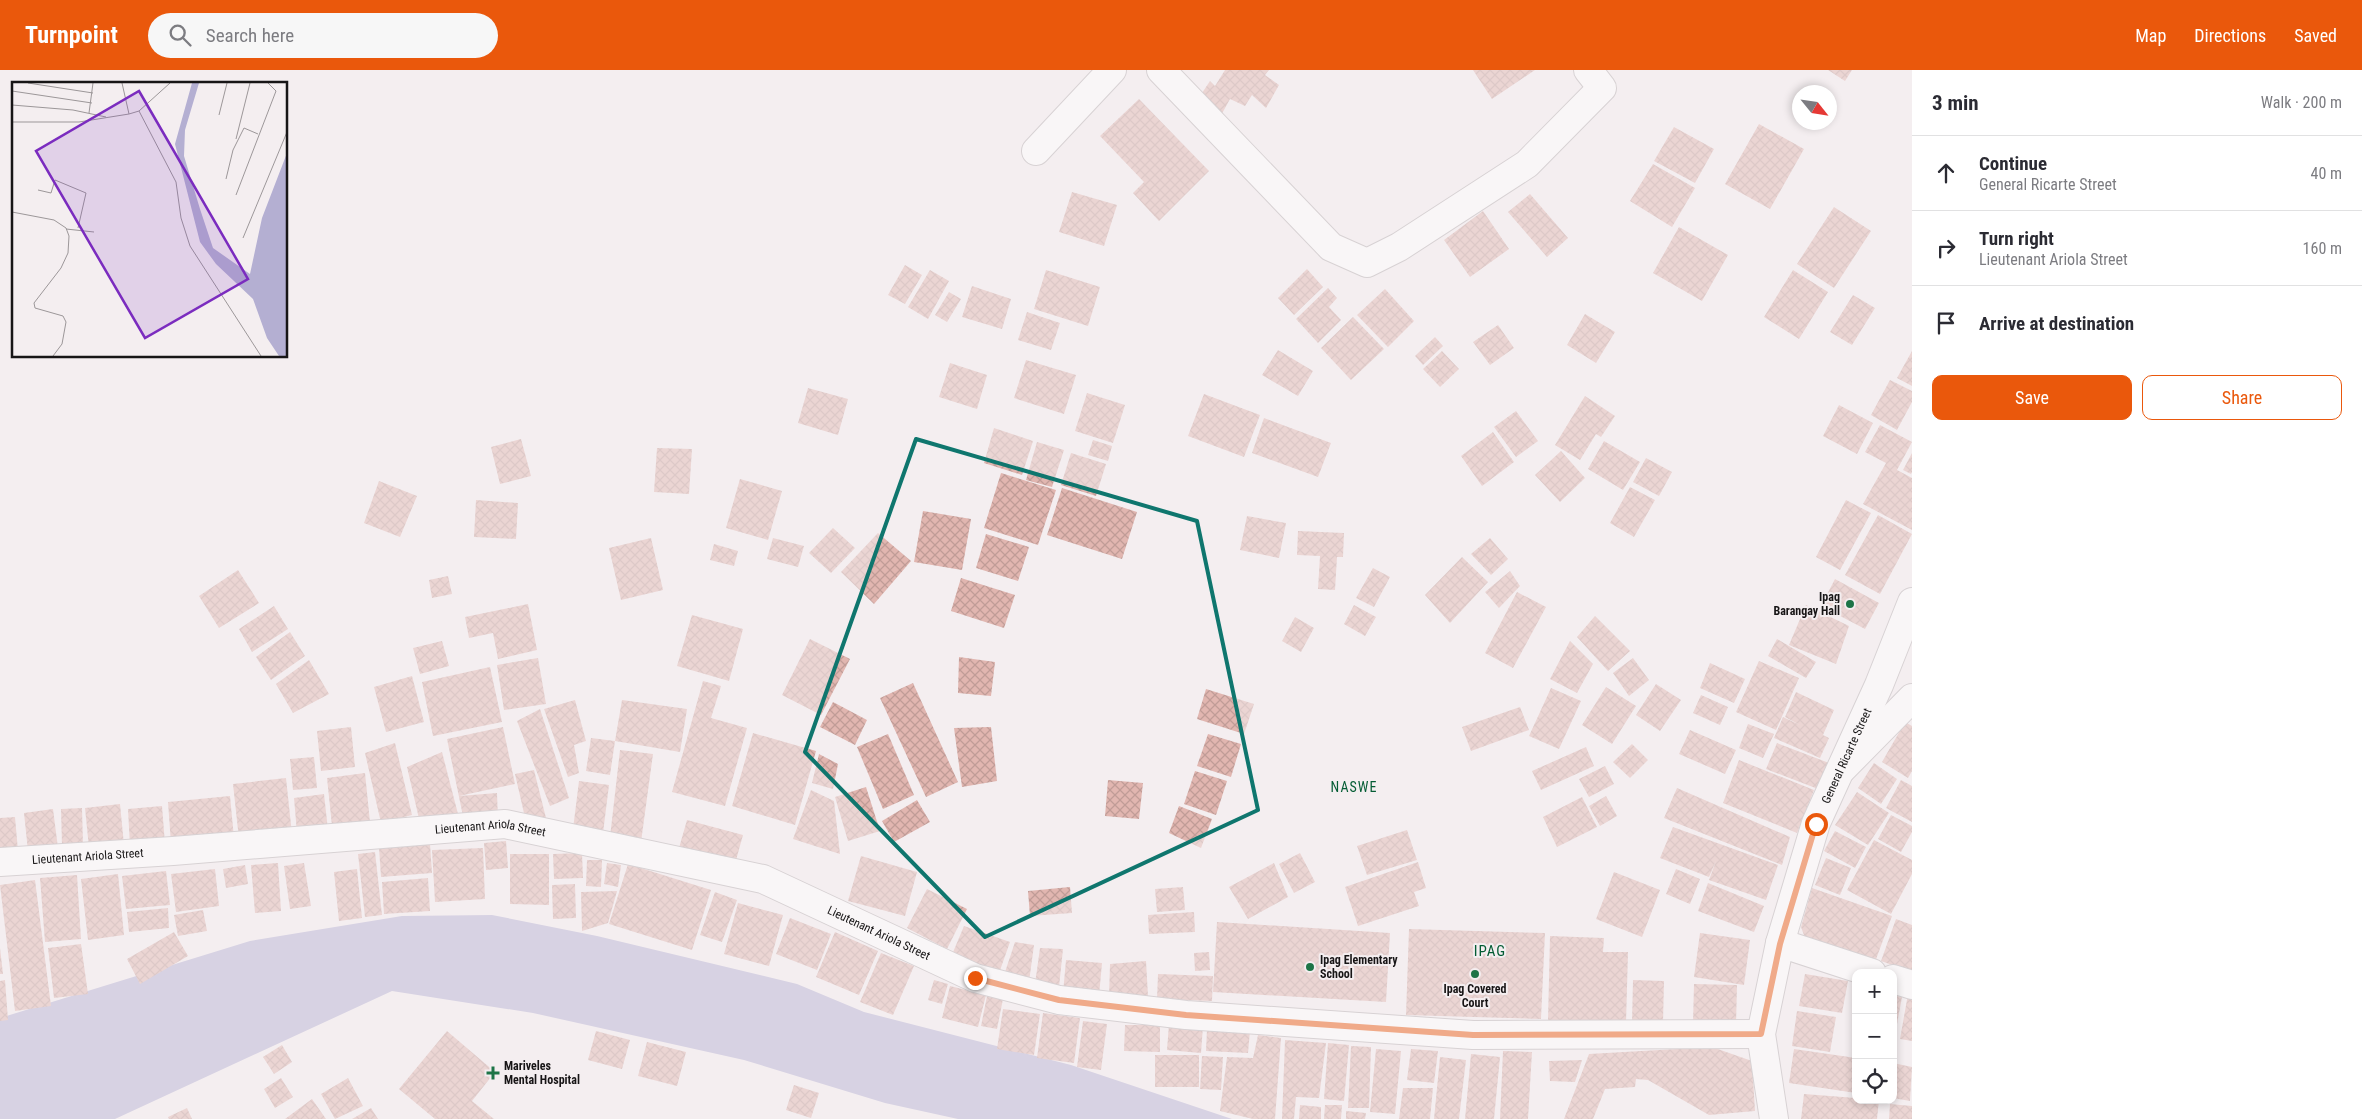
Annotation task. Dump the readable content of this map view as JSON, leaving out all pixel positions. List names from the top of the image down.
{
  "streets": {
    "street": ["General Ricarte Street", "Lieutenant Ariola Street"]
  },
  "crossings": [
    ["General Ricarte Street", "Lieutenant Ariola Street"]
  ],
  "districts": ["NASWE", "IPAG"],
  "places": {
    "other": ["Ipag Barangay Hall", "Ipag Elementary School", "Ipag Covered Court"],
    "health": ["Mariveles Mental Hospital"]
  },
  "north": "bottom right",
  "page": {
    "header": "Turnpoint",
    "search": "Search here",
    "nav": ["Map", "Directions", "Saved"],
    "heading": ["3 min", "Walk · 200 m"],
    "list": [
      ["Continue", "General Ricarte Street", "40 m"],
      ["Turn right", "Lieutenant Ariola Street", "160 m"],
      "Arrive at destination"
    ],
    "buttons": ["Save", "Share"],
    "map_buttons": ["+", "−"]
  }
}
